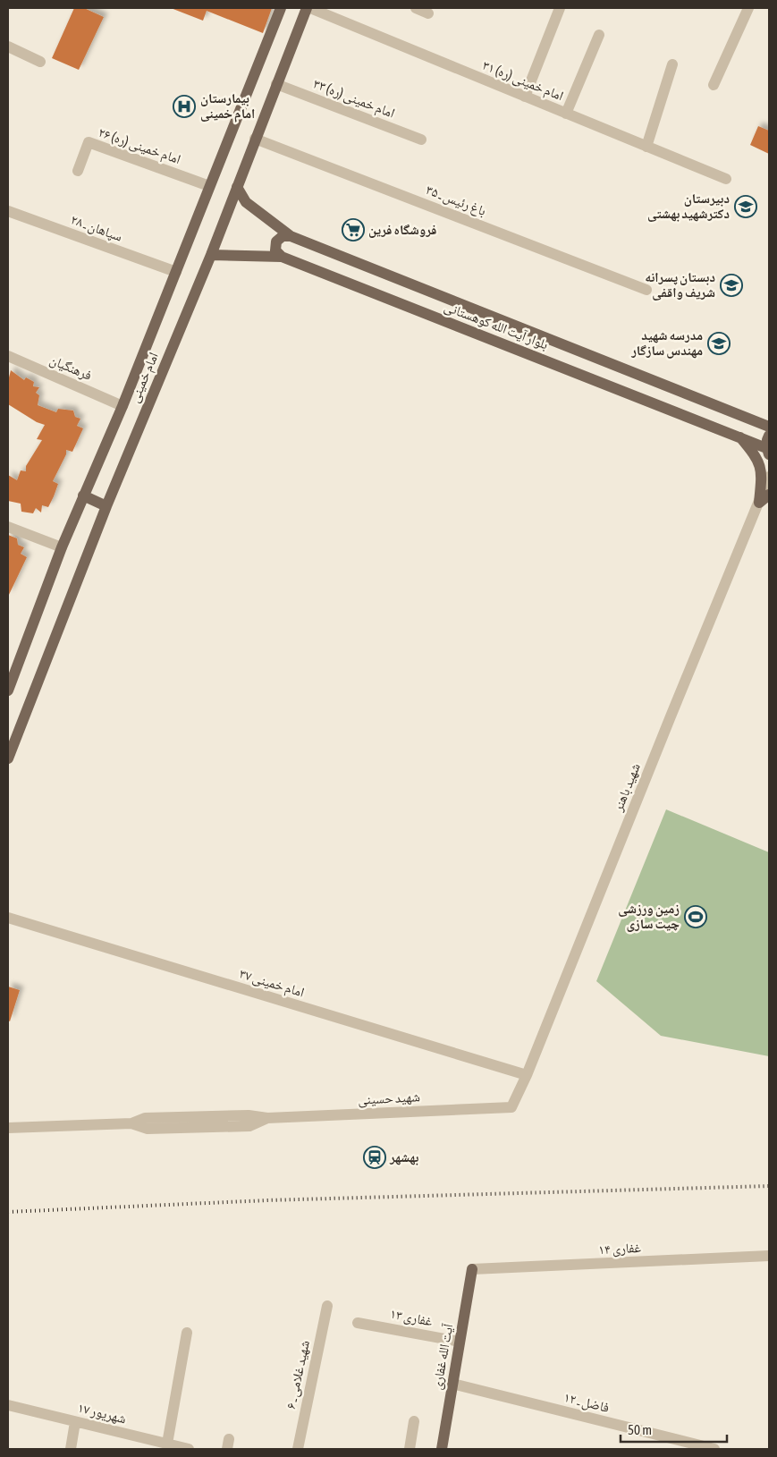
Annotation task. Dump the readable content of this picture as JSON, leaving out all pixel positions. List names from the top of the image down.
{
  "streets": {
    "main road": ["بلوار آیت الله کوهستانی", "امام خمینی", "آیت الله غفاری"],
    "street": [
      "امام خمینی (ره) ۳۱",
      "امام خمینی (ره) ۳۳",
      "امام خمینی (ره) ۲۶",
      "باغ رئیس ـ ۳۵",
      "سپاهان ـ ۲۸",
      "فرهنگیان",
      "شهید باهنر",
      "امام خمینی ۳۷",
      "شهید حسینی",
      "غفاری ۱۴",
      "غفاری ۱۳",
      "شهید غلامی ـ ۶",
      "فاضل ـ ۱۲",
      "۱۷ شهریور"
    ]
  },
  "crossings": [
    ["امام خمینی (ره) ۳۱", "امام خمینی"],
    ["امام خمینی (ره) ۳۳", "امام خمینی"],
    ["امام خمینی (ره) ۲۶", "امام خمینی"],
    ["باغ رئیس ـ ۳۵", "امام خمینی"],
    ["سپاهان ـ ۲۸", "امام خمینی"],
    ["بلوار آیت الله کوهستانی", "امام خمینی"],
    ["فرهنگیان", "امام خمینی"],
    ["شهید باهنر", "امام خمینی ۳۷"],
    ["شهید باهنر", "شهید حسینی"],
    ["غفاری ۱۴", "آیت الله غفاری"],
    ["غفاری ۱۳", "آیت الله غفاری"],
    ["آیت الله غفاری", "فاضل ـ ۱۲"]
  ],
  "places": {
    "hospital": ["بیمارستان امام خمینی"],
    "school or university": ["دبیرستان دکترشهید بهشتی", "دبستان پسرانه شریف واقفی", "مدرسه شهید مهندس سازگار"],
    "supermarket": ["فروشگاه فرین"],
    "sports": ["زمین ورزشی چیت سازی"],
    "station": ["بهشهر"]
  },
  "scale_bar": "50 m"
}
